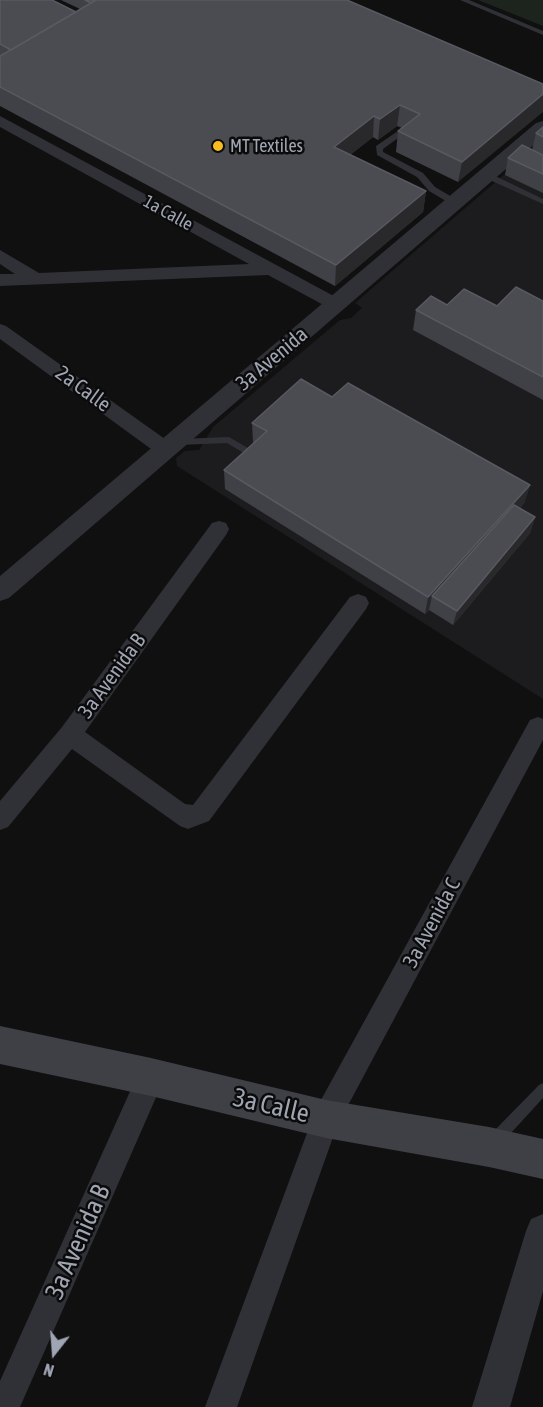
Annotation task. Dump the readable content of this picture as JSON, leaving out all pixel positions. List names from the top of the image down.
{
  "streets": {
    "main road": ["3a Calle"],
    "street": [
      "1a Calle",
      "3a Avenida",
      "2a Calle",
      "3a Avenida B",
      "3a Avenida C"
    ]
  },
  "crossings": [
    ["1a Calle", "3a Avenida"],
    ["3a Avenida", "2a Calle"],
    ["3a Avenida B", "3a Calle"],
    ["3a Avenida C", "3a Calle"]
  ],
  "places": ["MT Textiles"],
  "north": "bottom"
}
